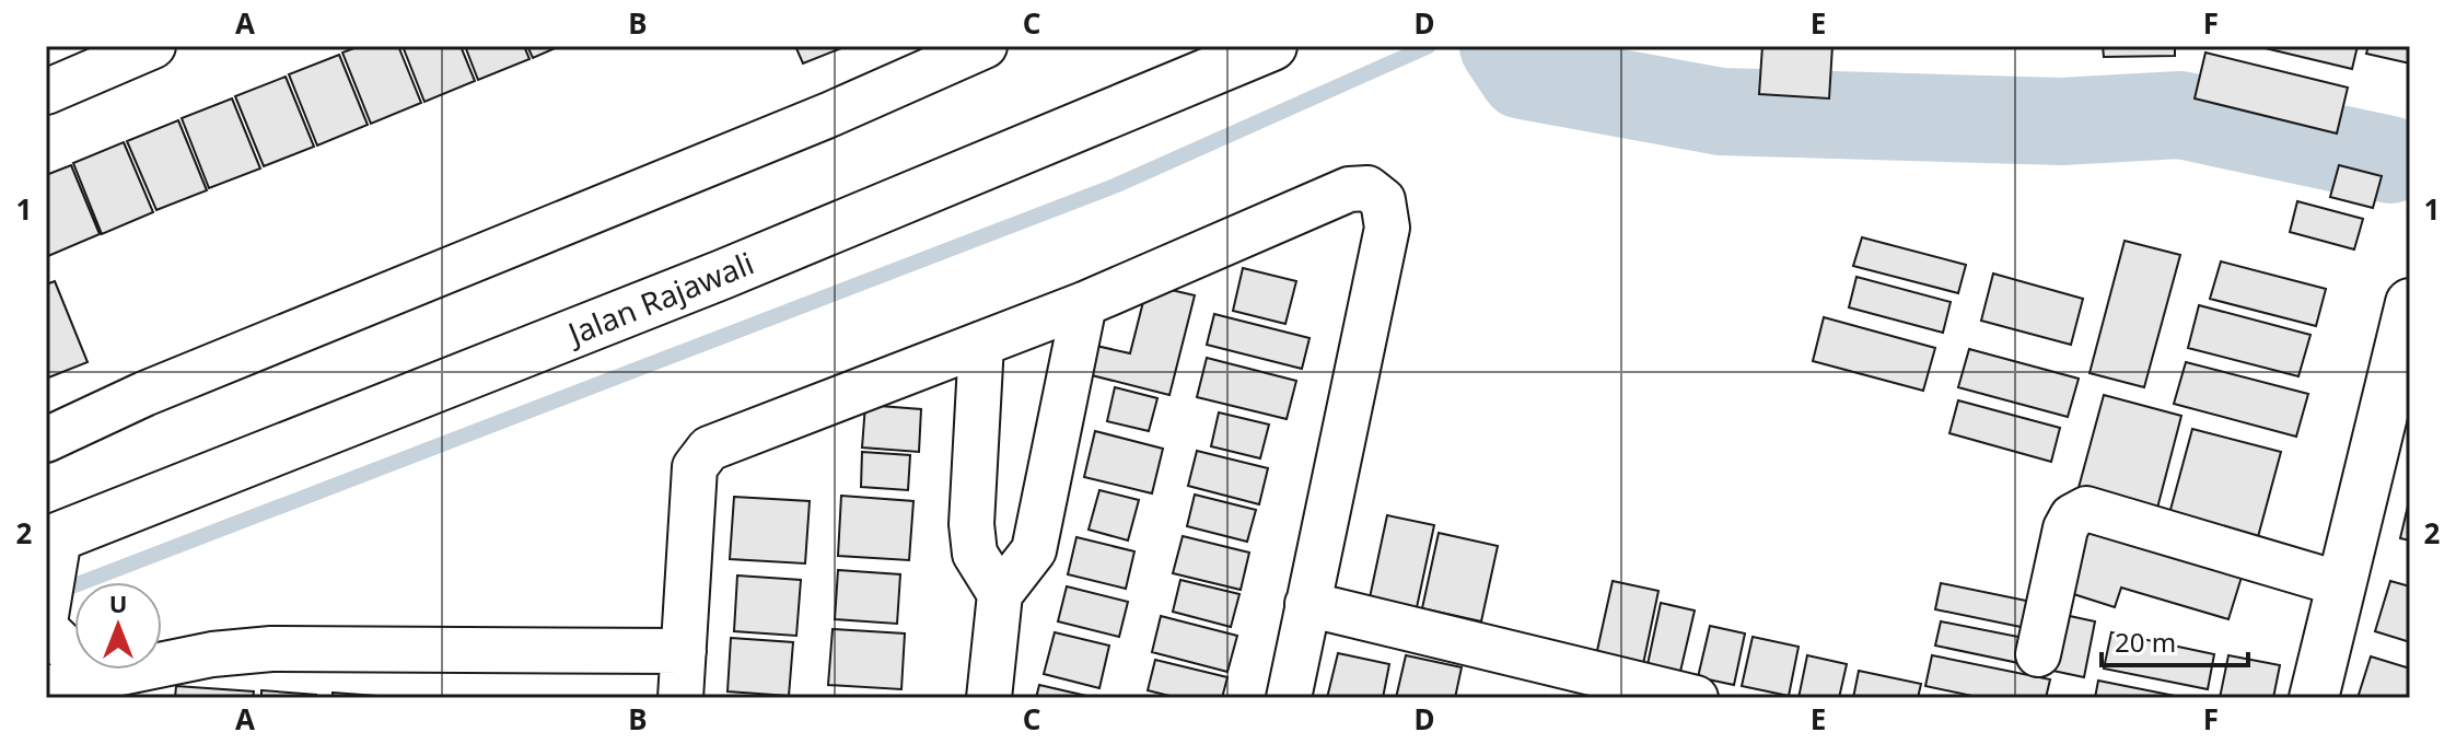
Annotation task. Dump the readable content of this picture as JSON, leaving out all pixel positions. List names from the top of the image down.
{
  "streets": {
    "street": ["Jalan Rajawali"]
  },
  "scale_bar": "20 m",
  "north": "top",
  "grid": {
    "columns": [
      "A",
      "B",
      "C",
      "D",
      "E",
      "F"
    ],
    "rows": ["1", "2"]
  }
}
